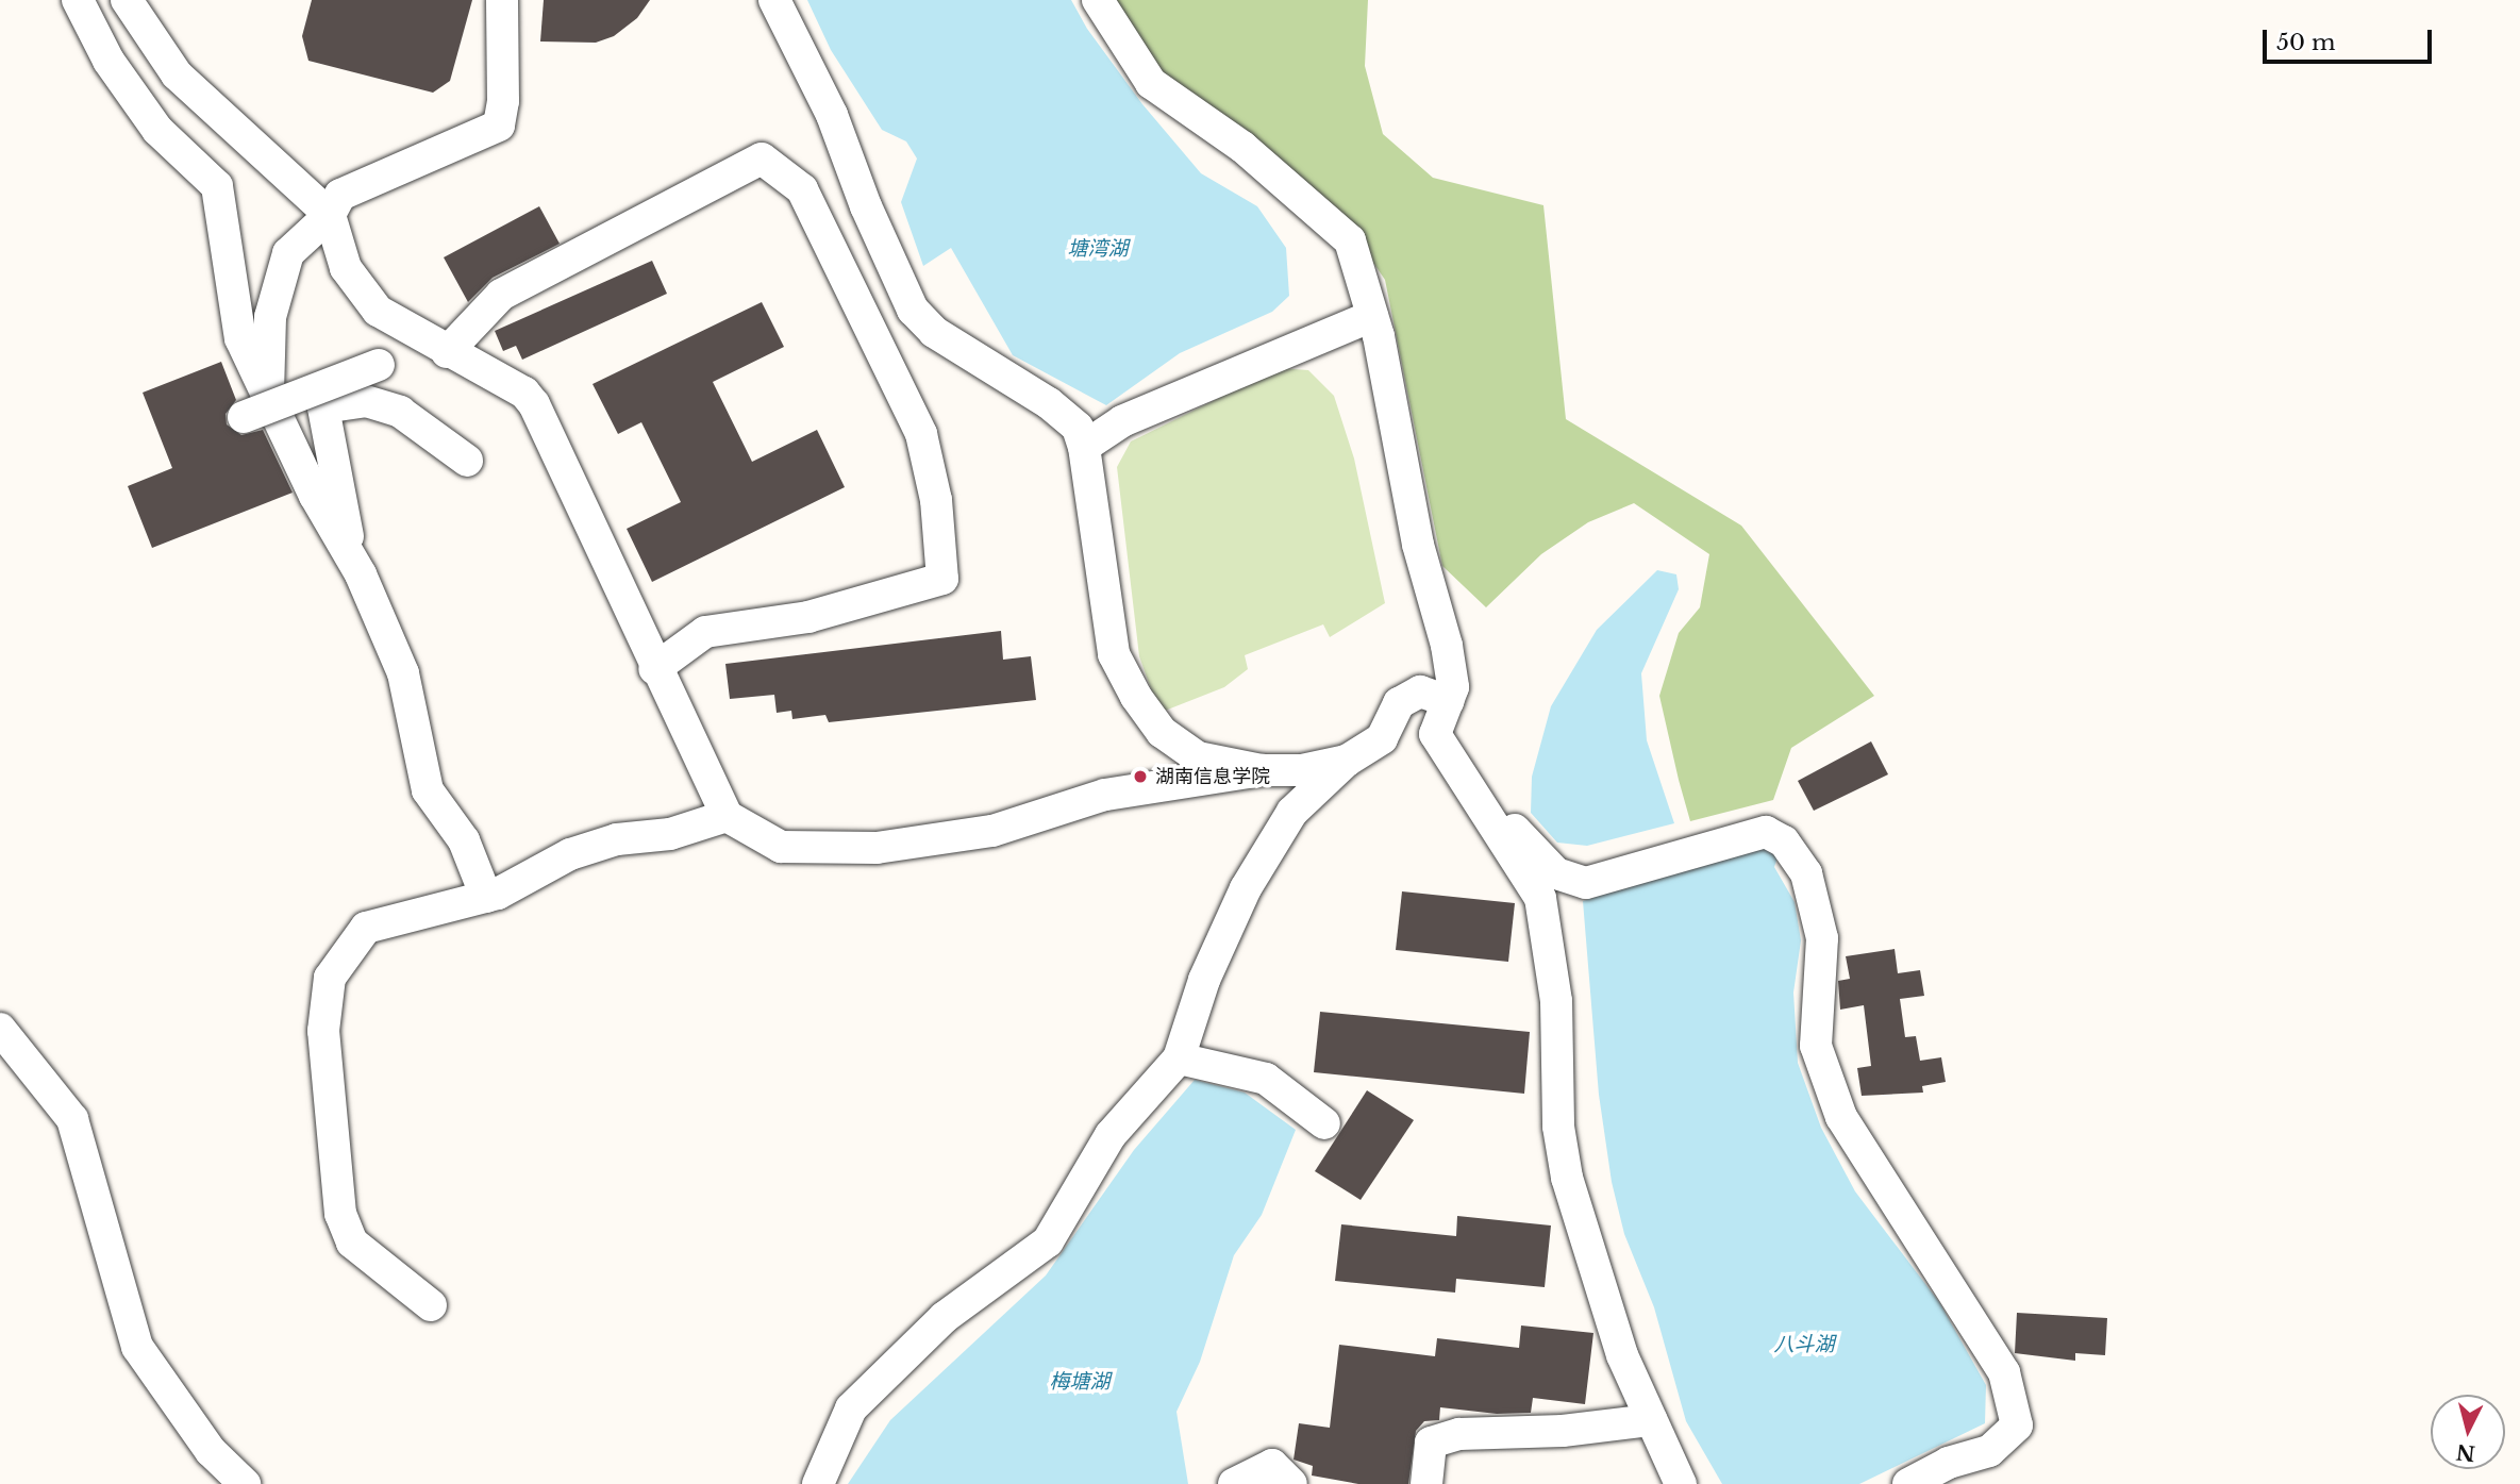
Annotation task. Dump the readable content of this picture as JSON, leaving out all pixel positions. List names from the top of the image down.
{
  "water": ["塘湾湖", "八斗湖", "梅塘湖"],
  "places": ["湖南信息学院"],
  "scale_bar": "50 m",
  "north": "bottom"
}
